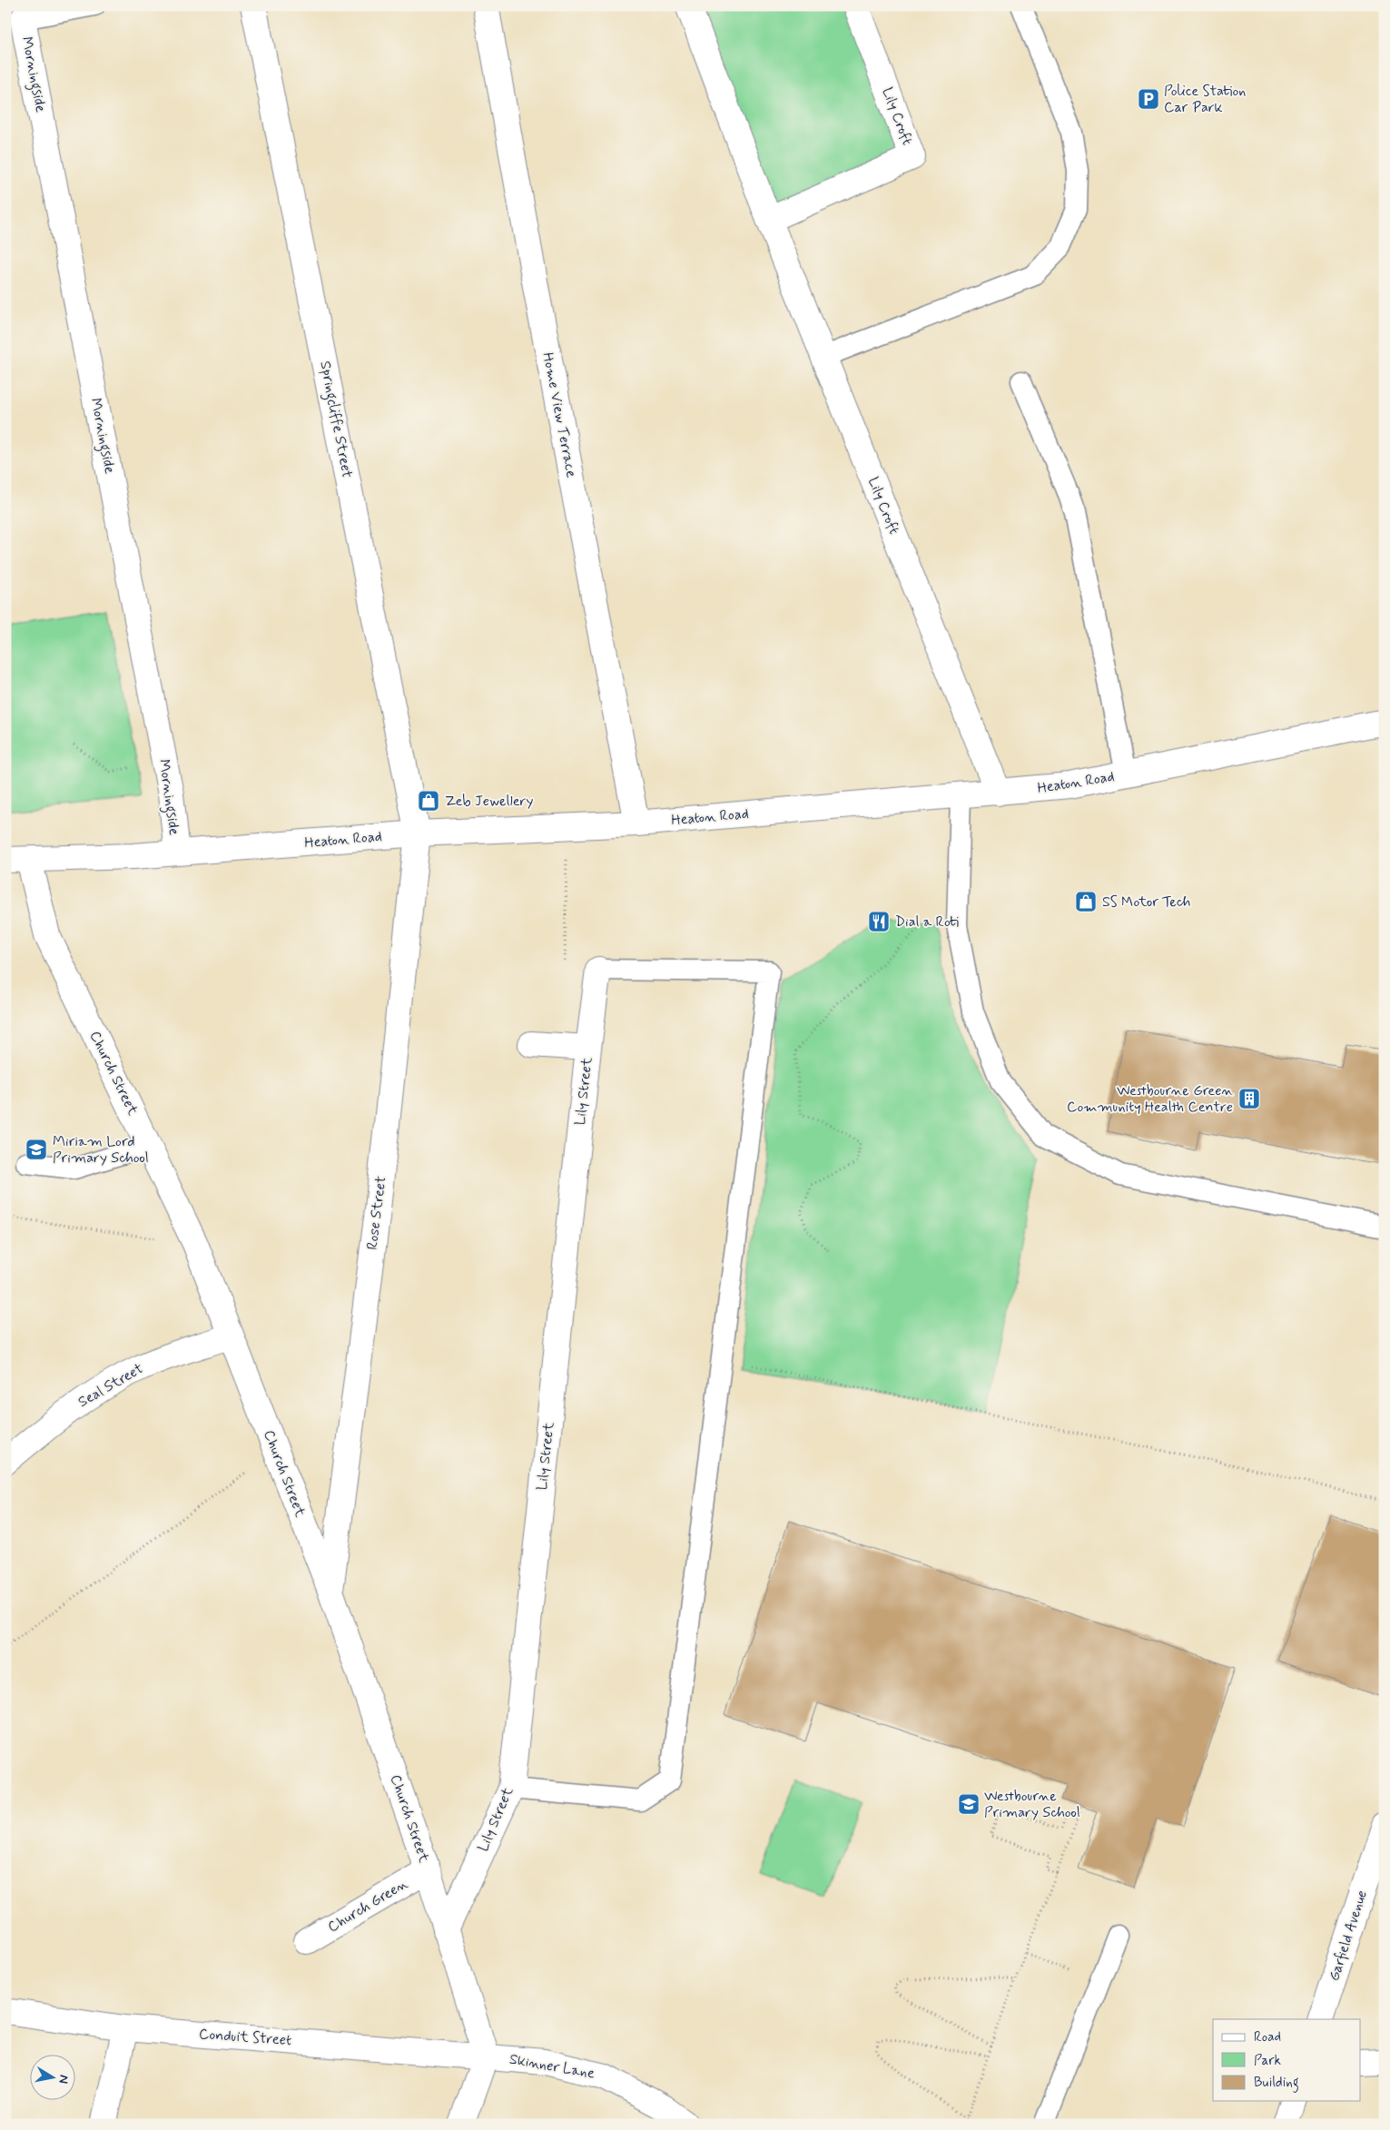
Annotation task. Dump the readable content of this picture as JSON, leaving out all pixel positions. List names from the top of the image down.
{
  "streets": {
    "street": [
      "Morningside",
      "Lily Croft",
      "Home View Terrace",
      "Springcliffe Street",
      "Heaton Road",
      "Church Street",
      "Lily Street",
      "Rose Street",
      "Seal Street",
      "Church Green",
      "Garfield Avenue",
      "Conduit Street",
      "Skinner Lane"
    ]
  },
  "crossings": [
    ["Morningside", "Heaton Road"],
    ["Lily Croft", "Heaton Road"],
    ["Home View Terrace", "Heaton Road"],
    ["Springcliffe Street", "Heaton Road"],
    ["Springcliffe Street", "Rose Street"],
    ["Heaton Road", "Church Street"],
    ["Heaton Road", "Rose Street"],
    ["Church Street", "Lily Street"],
    ["Church Street", "Rose Street"],
    ["Church Street", "Seal Street"],
    ["Church Street", "Church Green"],
    ["Church Street", "Conduit Street"],
    ["Church Street", "Skinner Lane"],
    ["Conduit Street", "Skinner Lane"]
  ],
  "places": {
    "parking": ["Police Station Car Park"],
    "shop": ["Zeb Jewellery", "SS Motor Tech"],
    "restaurant": ["Dial a Roti"],
    "building": ["Westbourne Green Community Health Centre"],
    "school or university": ["Miriam Lord Primary School", "Westbourne Primary School"]
  },
  "legend": ["Road", "Park", "Building"],
  "north": "right"
}
